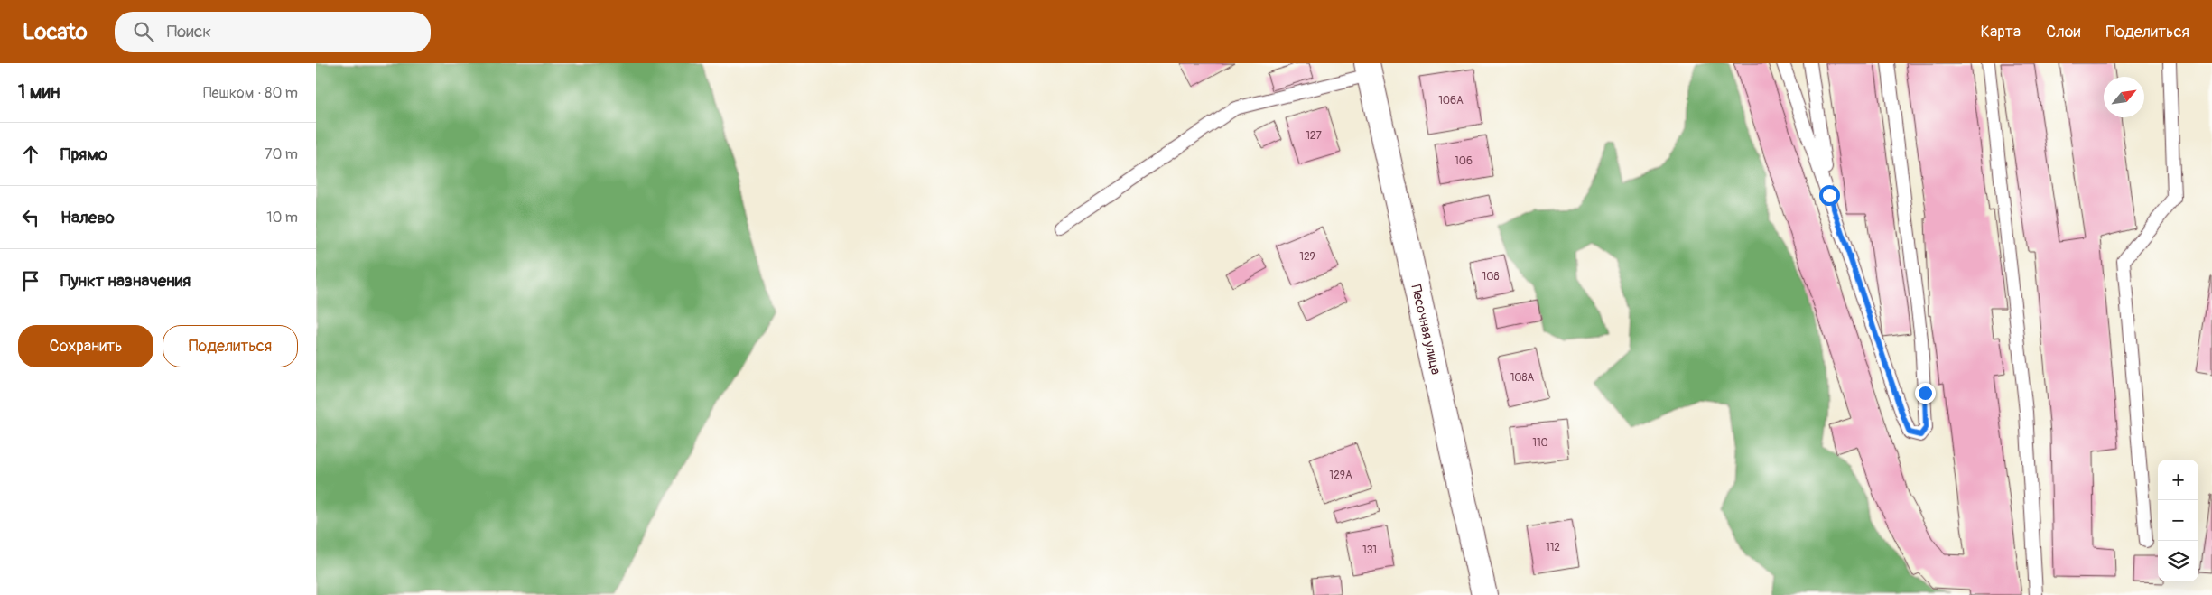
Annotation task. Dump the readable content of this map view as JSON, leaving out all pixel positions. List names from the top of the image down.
{
  "streets": {
    "street": ["Песочная улица"]
  },
  "house_numbers": [
    "106А",
    "127",
    "106",
    "129",
    "108",
    "108А",
    "110",
    "129А",
    "112",
    "131"
  ],
  "north": "top right",
  "page": {
    "header": "Locato",
    "search": "Поиск",
    "nav": ["Карта", "Слои", "Поделиться"],
    "heading": ["1 мин", "Пешком · 80 m"],
    "list": [
      ["Прямо", "70 m"],
      ["Налево", "10 m"],
      "Пункт назначения"
    ],
    "buttons": ["Сохранить", "Поделиться"],
    "map_buttons": ["+", "−"]
  }
}
